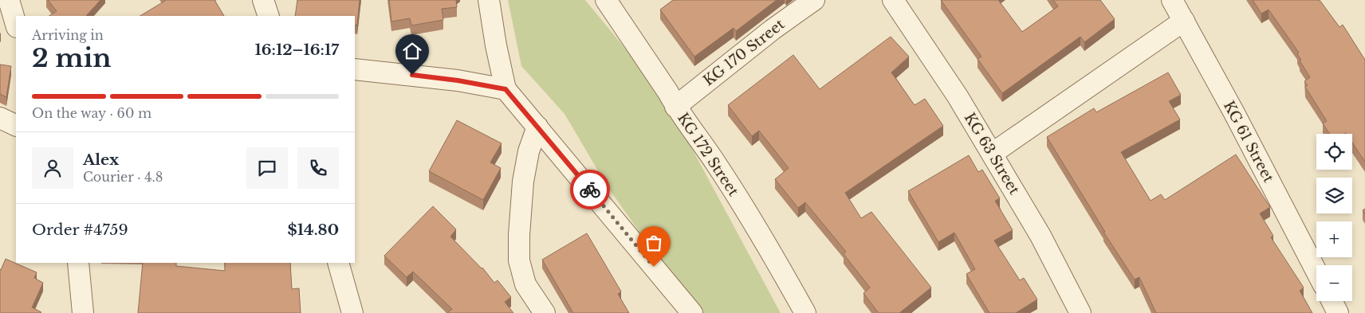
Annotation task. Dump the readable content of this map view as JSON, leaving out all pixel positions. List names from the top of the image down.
{
  "streets": {
    "street": [
      "KG 170 Street",
      "KG 61 Street",
      "KG 63 Street",
      "KG 172 Street"
    ]
  },
  "crossings": [
    ["KG 170 Street", "KG 172 Street"]
  ],
  "page": {
    "heading": ["2 min", "Arriving in", "16:12–16:17"],
    "panel": [
      "Alex",
      "Courier · 4.8",
      "Order #4759",
      "$14.80"
    ],
    "bar": "On the way · 60 m",
    "map_buttons": ["+", "−"]
  }
}
